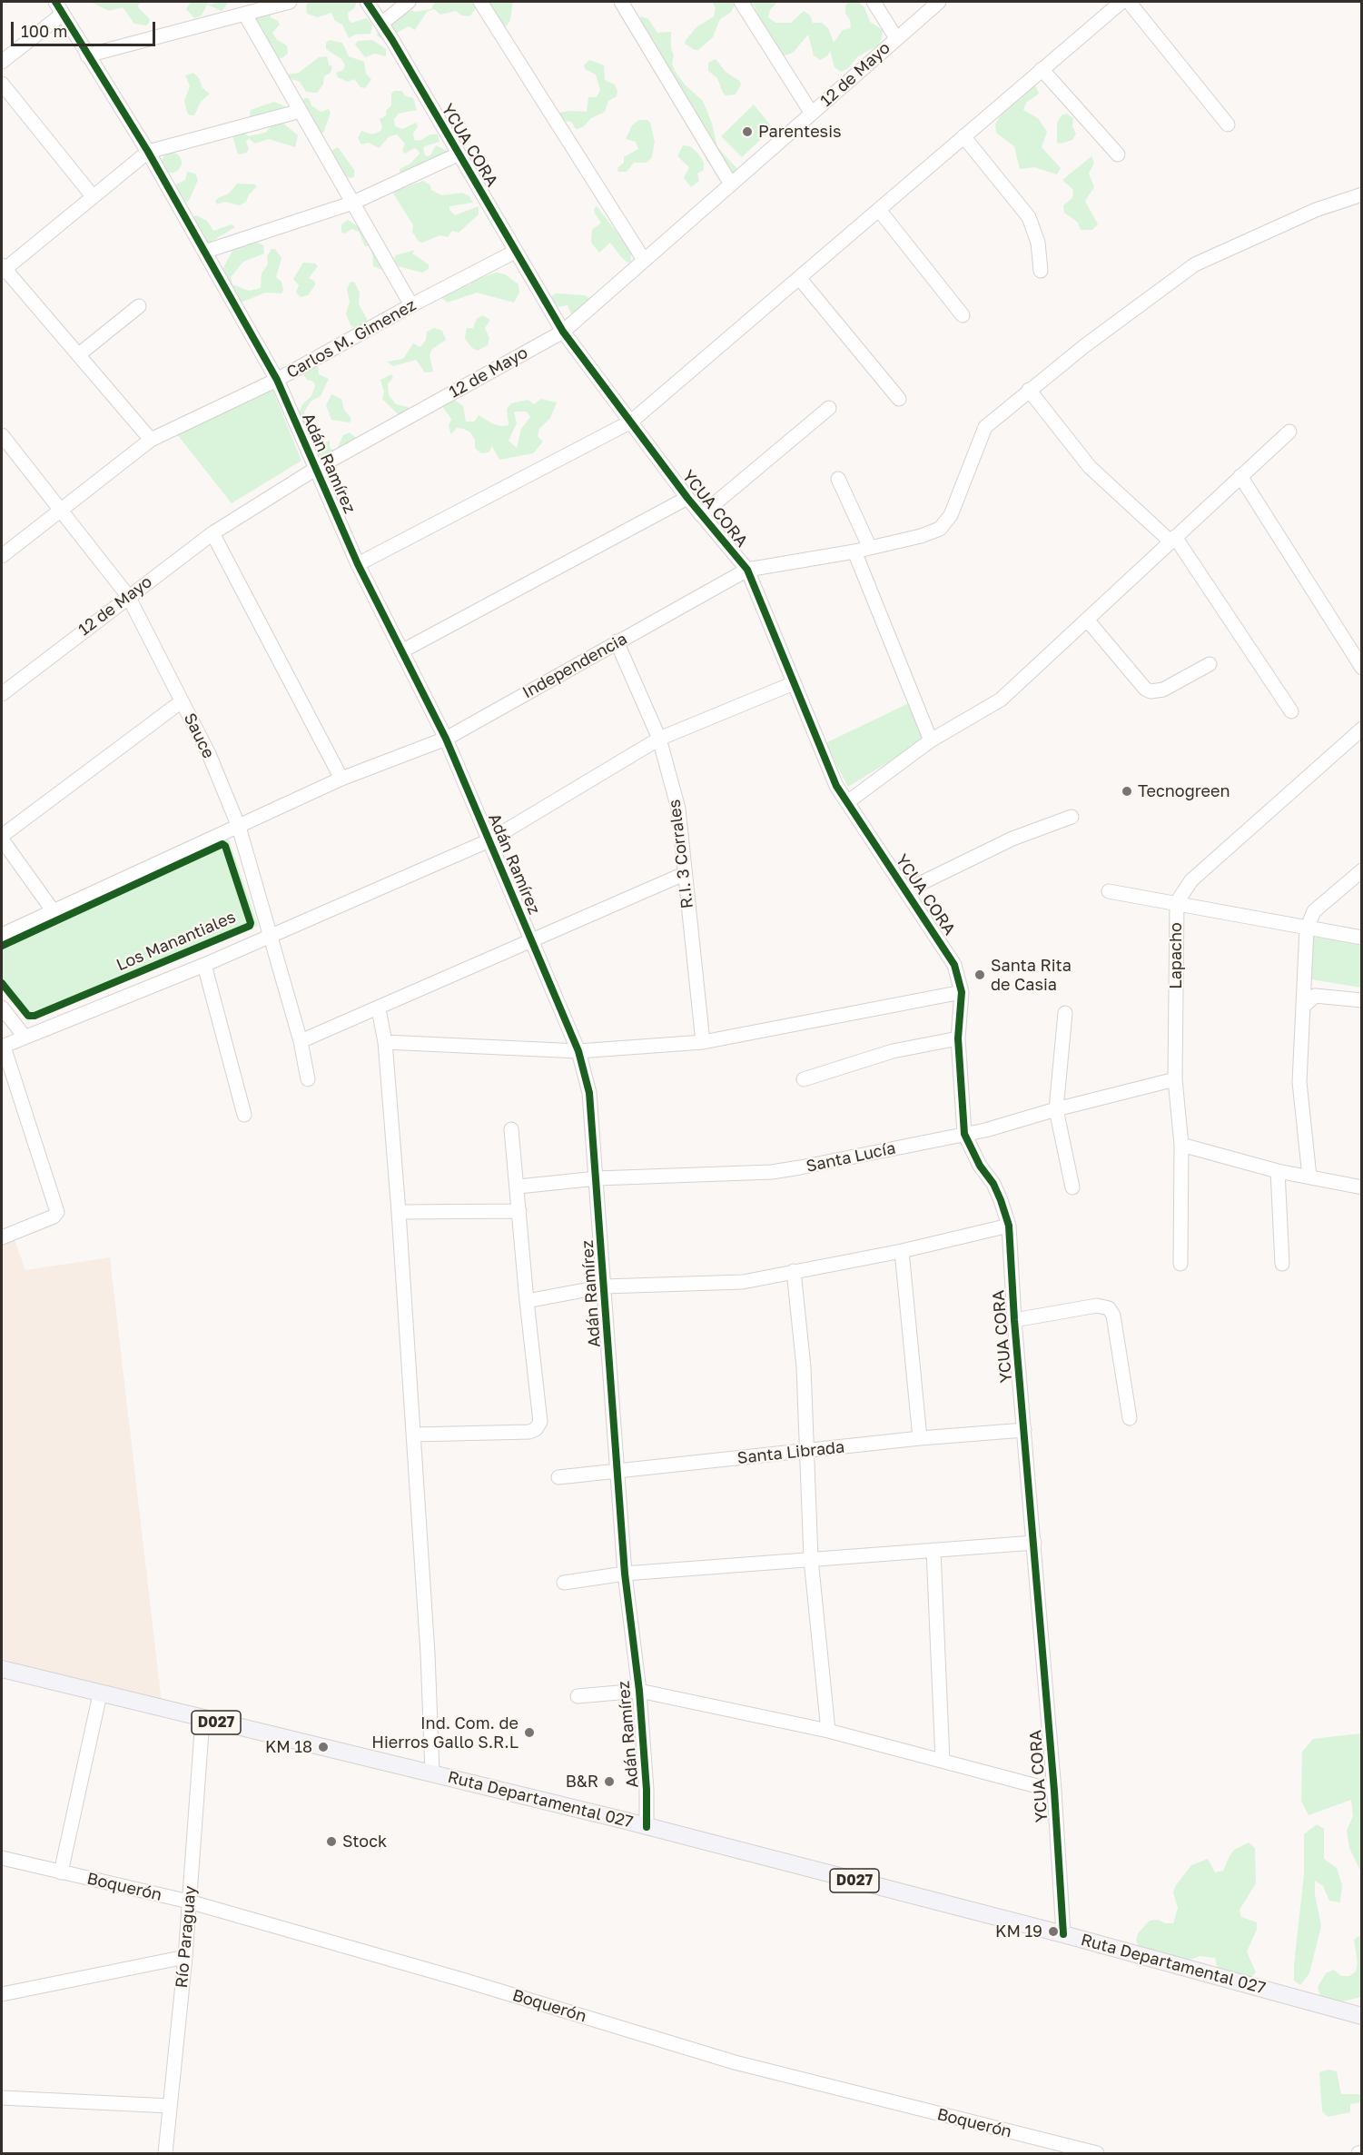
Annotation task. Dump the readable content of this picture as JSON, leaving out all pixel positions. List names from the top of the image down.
{
  "streets": {
    "main road": ["D027", "Ruta Departamental 027"],
    "street": [
      "12 de Mayo",
      "YCUA CORA",
      "Carlos M. Gimenez",
      "Adán Ramírez",
      "Independencia",
      "Sauce",
      "R.I. 3 Corrales",
      "Lapacho",
      "Santa Lucía",
      "Santa Librada",
      "Boquerón",
      "Río Paraguay"
    ],
    "cycle path": ["Los Manantiales"]
  },
  "crossings": [
    ["12 de Mayo", "YCUA CORA"],
    ["12 de Mayo", "Adán Ramírez"],
    ["12 de Mayo", "Sauce"],
    ["YCUA CORA", "Carlos M. Gimenez"],
    ["YCUA CORA", "Independencia"],
    ["YCUA CORA", "Santa Lucía"],
    ["YCUA CORA", "Santa Librada"],
    ["YCUA CORA", "Ruta Departamental 027"],
    ["Carlos M. Gimenez", "Adán Ramírez"],
    ["Carlos M. Gimenez", "Sauce"],
    ["Adán Ramírez", "Independencia"],
    ["Adán Ramírez", "Santa Lucía"],
    ["Adán Ramírez", "Santa Librada"],
    ["Adán Ramírez", "Ruta Departamental 027"],
    ["Independencia", "Sauce"],
    ["Independencia", "R.I. 3 Corrales"],
    ["Lapacho", "Santa Lucía"],
    ["Ruta Departamental 027", "Río Paraguay"],
    ["Boquerón", "Río Paraguay"]
  ],
  "places": [
    "Parentesis",
    "Tecnogreen",
    "Santa Rita de Casia",
    "Ind. Com. de Hierros Gallo S.R.L",
    "KM 18",
    "B&R",
    "Stock",
    "KM 19"
  ],
  "scale_bar": "100 m"
}
